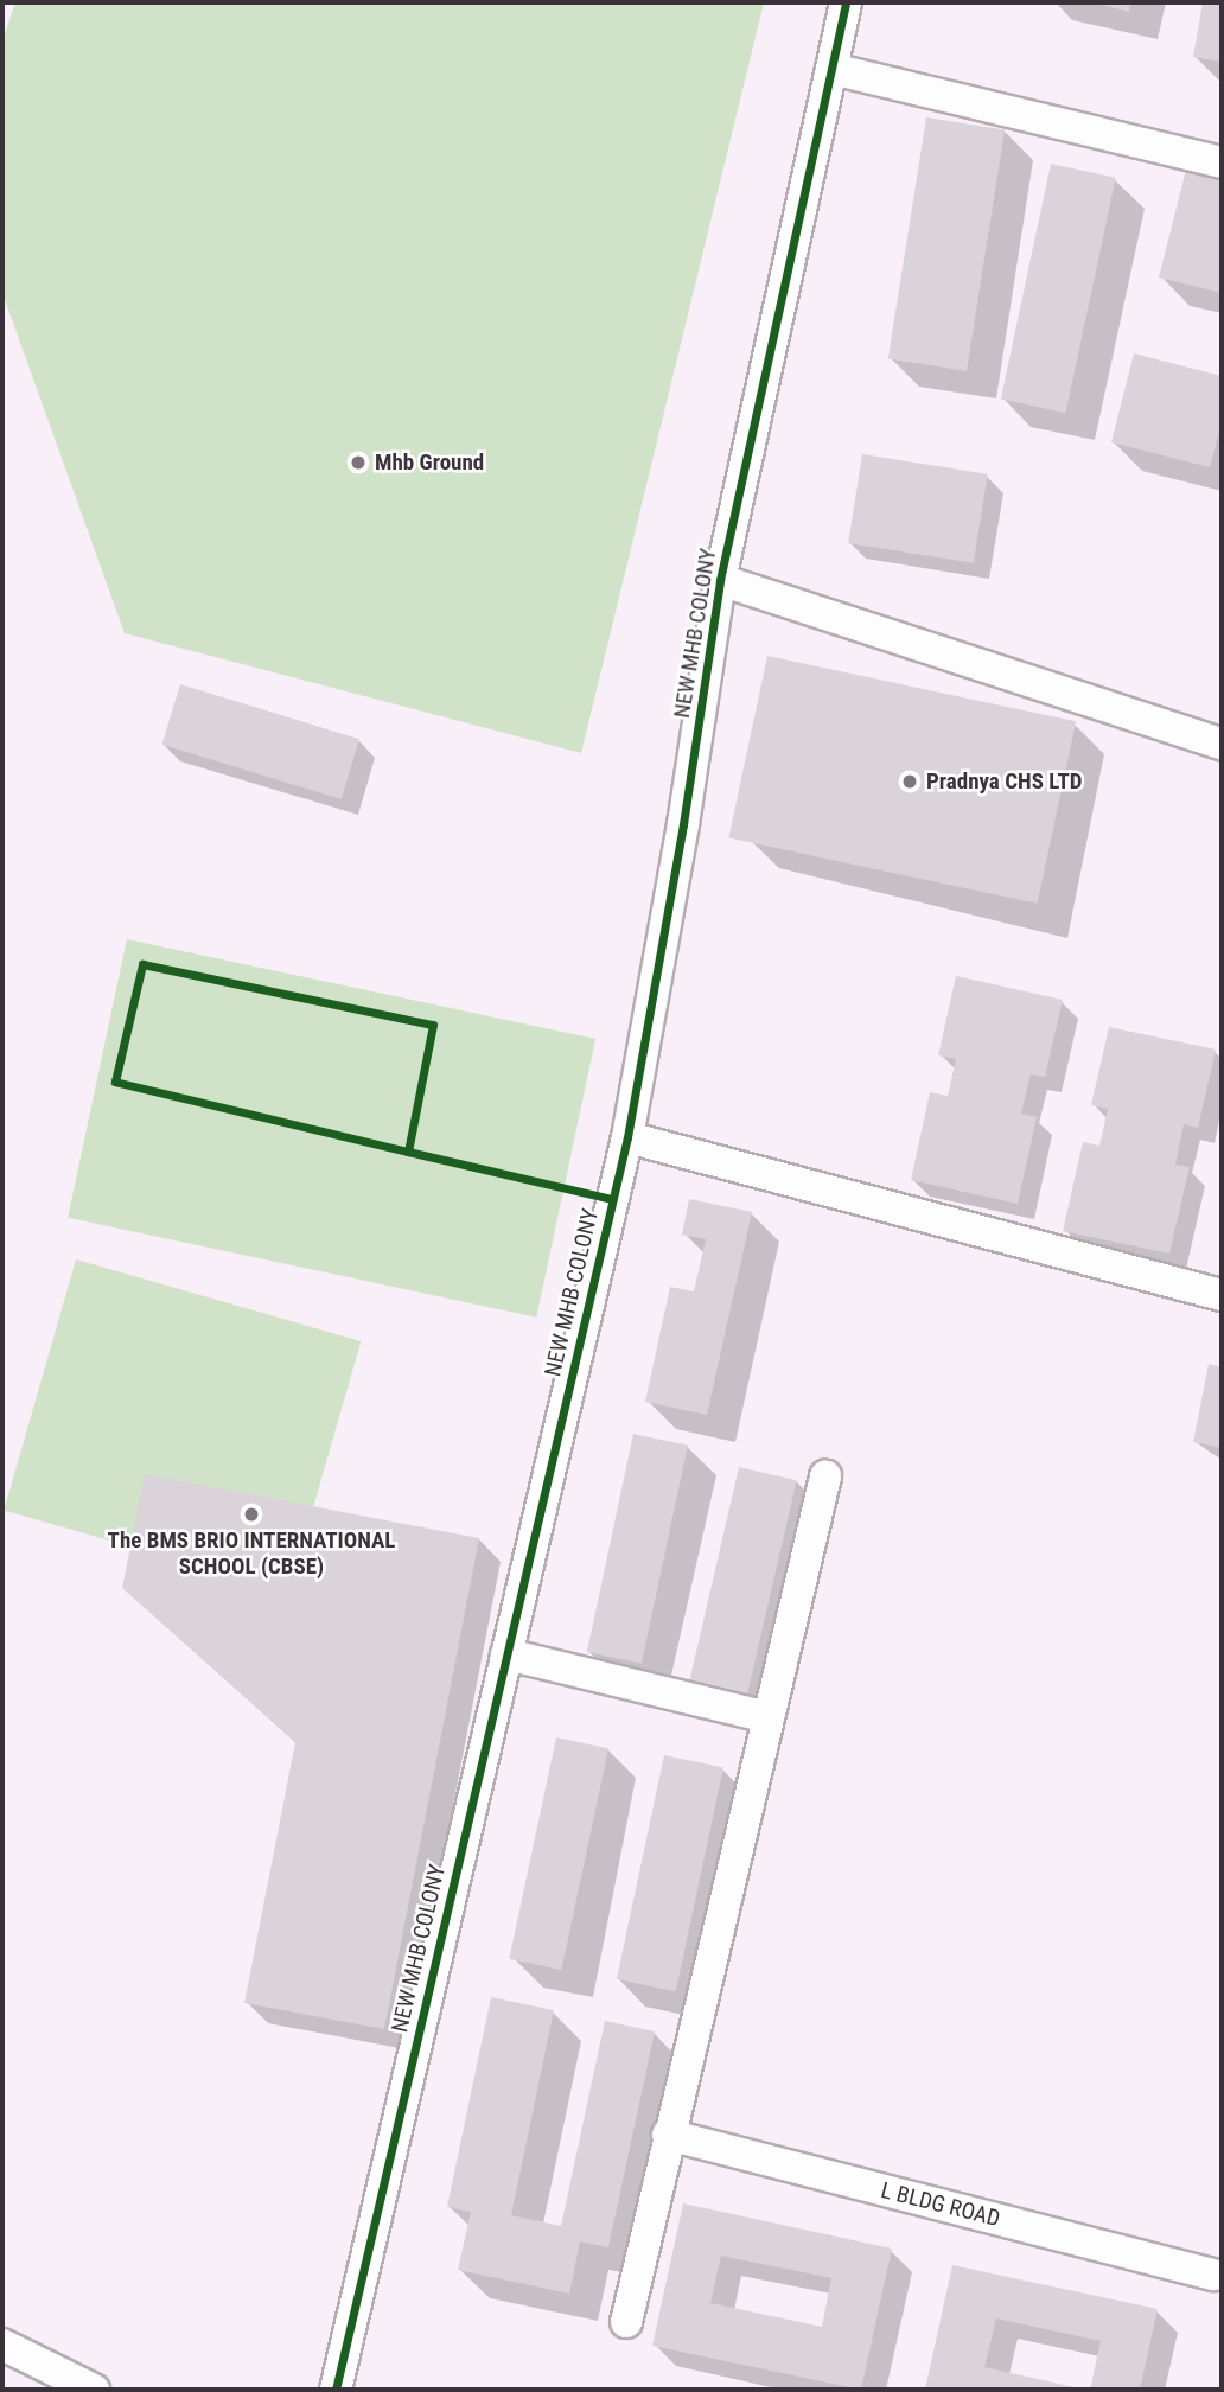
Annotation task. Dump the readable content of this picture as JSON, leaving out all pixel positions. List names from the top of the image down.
{
  "streets": {
    "street": ["NEW MHB COLONY", "L BLDG ROAD"]
  },
  "places": ["Mhb Ground", "Pradnya CHS LTD", "The BMS BRIO INTERNATIONAL SCHOOL (CBSE)"]
}
